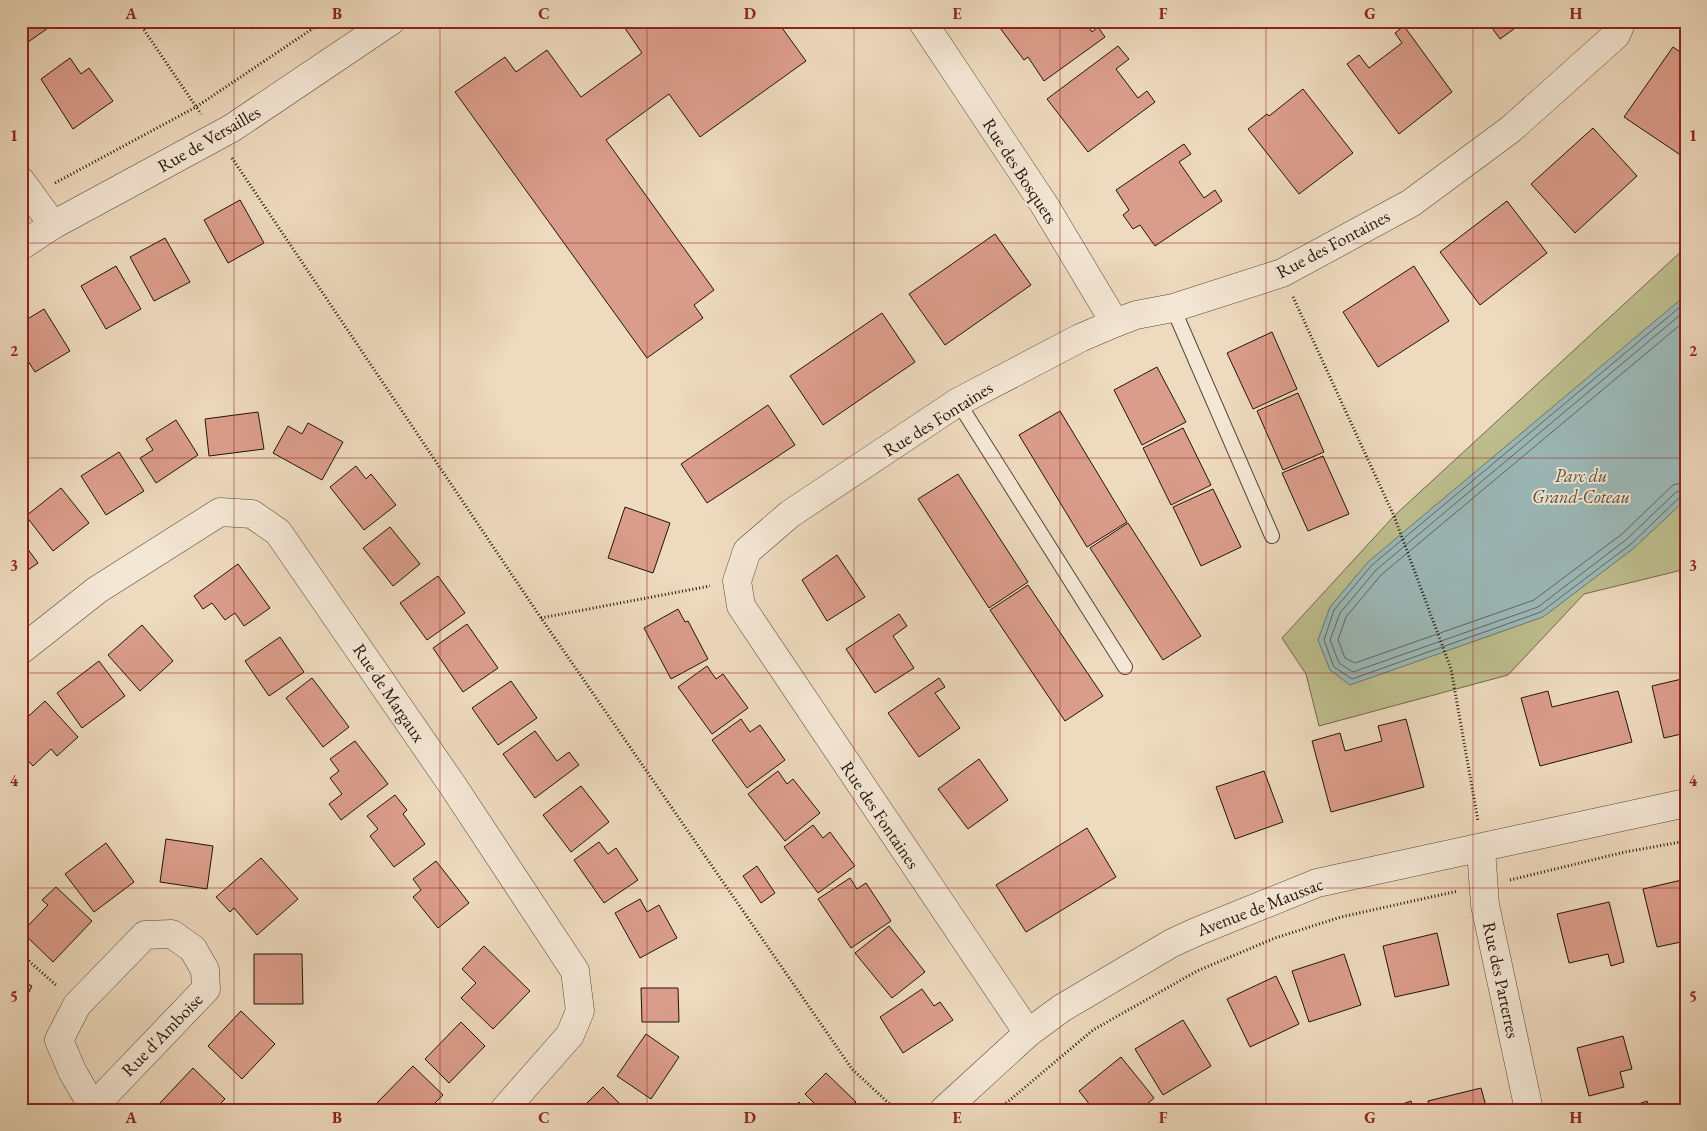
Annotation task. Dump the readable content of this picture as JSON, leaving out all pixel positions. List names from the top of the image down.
{
  "streets": {
    "street": [
      "Rue de Versailles",
      "Rue des Bosquets",
      "Rue des Fontaines",
      "Rue de Margaux",
      "Avenue de Maussac",
      "Rue des Parterres",
      "Rue d'Amboise"
    ]
  },
  "crossings": [
    ["Rue des Bosquets", "Rue des Fontaines"],
    ["Rue des Fontaines", "Avenue de Maussac"],
    ["Avenue de Maussac", "Rue des Parterres"]
  ],
  "parks": ["Parc du Grand-Coteau"],
  "grid": {
    "columns": [
      "A",
      "B",
      "C",
      "D",
      "E",
      "F",
      "G",
      "H"
    ],
    "rows": [
      "1",
      "2",
      "3",
      "4",
      "5"
    ]
  }
}
